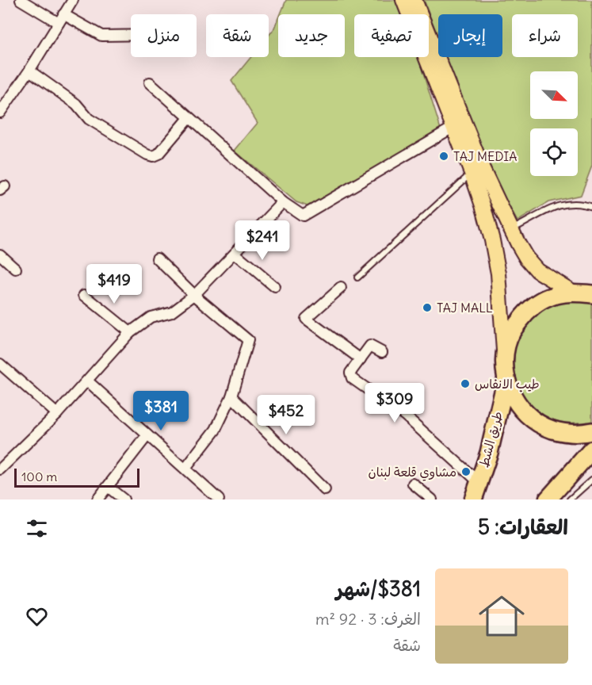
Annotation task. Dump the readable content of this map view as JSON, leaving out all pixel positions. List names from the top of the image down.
{
  "streets": {
    "highway": ["طريق الشط"]
  },
  "places": [
    "TAJ MEDIA",
    "TAJ MALL",
    "طيب الانفاس",
    "مشاوي قلعة لبنان"
  ],
  "scale_bar": "100 m",
  "north": "bottom right",
  "page": {
    "chip": [
      "شراء",
      "إيجار",
      "تصفية",
      "جديد",
      "شقة",
      "منزل"
    ],
    "price": [
      "$241",
      "$419",
      "$309",
      "$381",
      "$452"
    ],
    "scale": "100 m",
    "heading": "العقارات: 5",
    "list": [
      {
        "name": "$381/شهر",
        "note": "الغرف: 3 · 92 m² · شقة"
      }
    ]
  }
}
